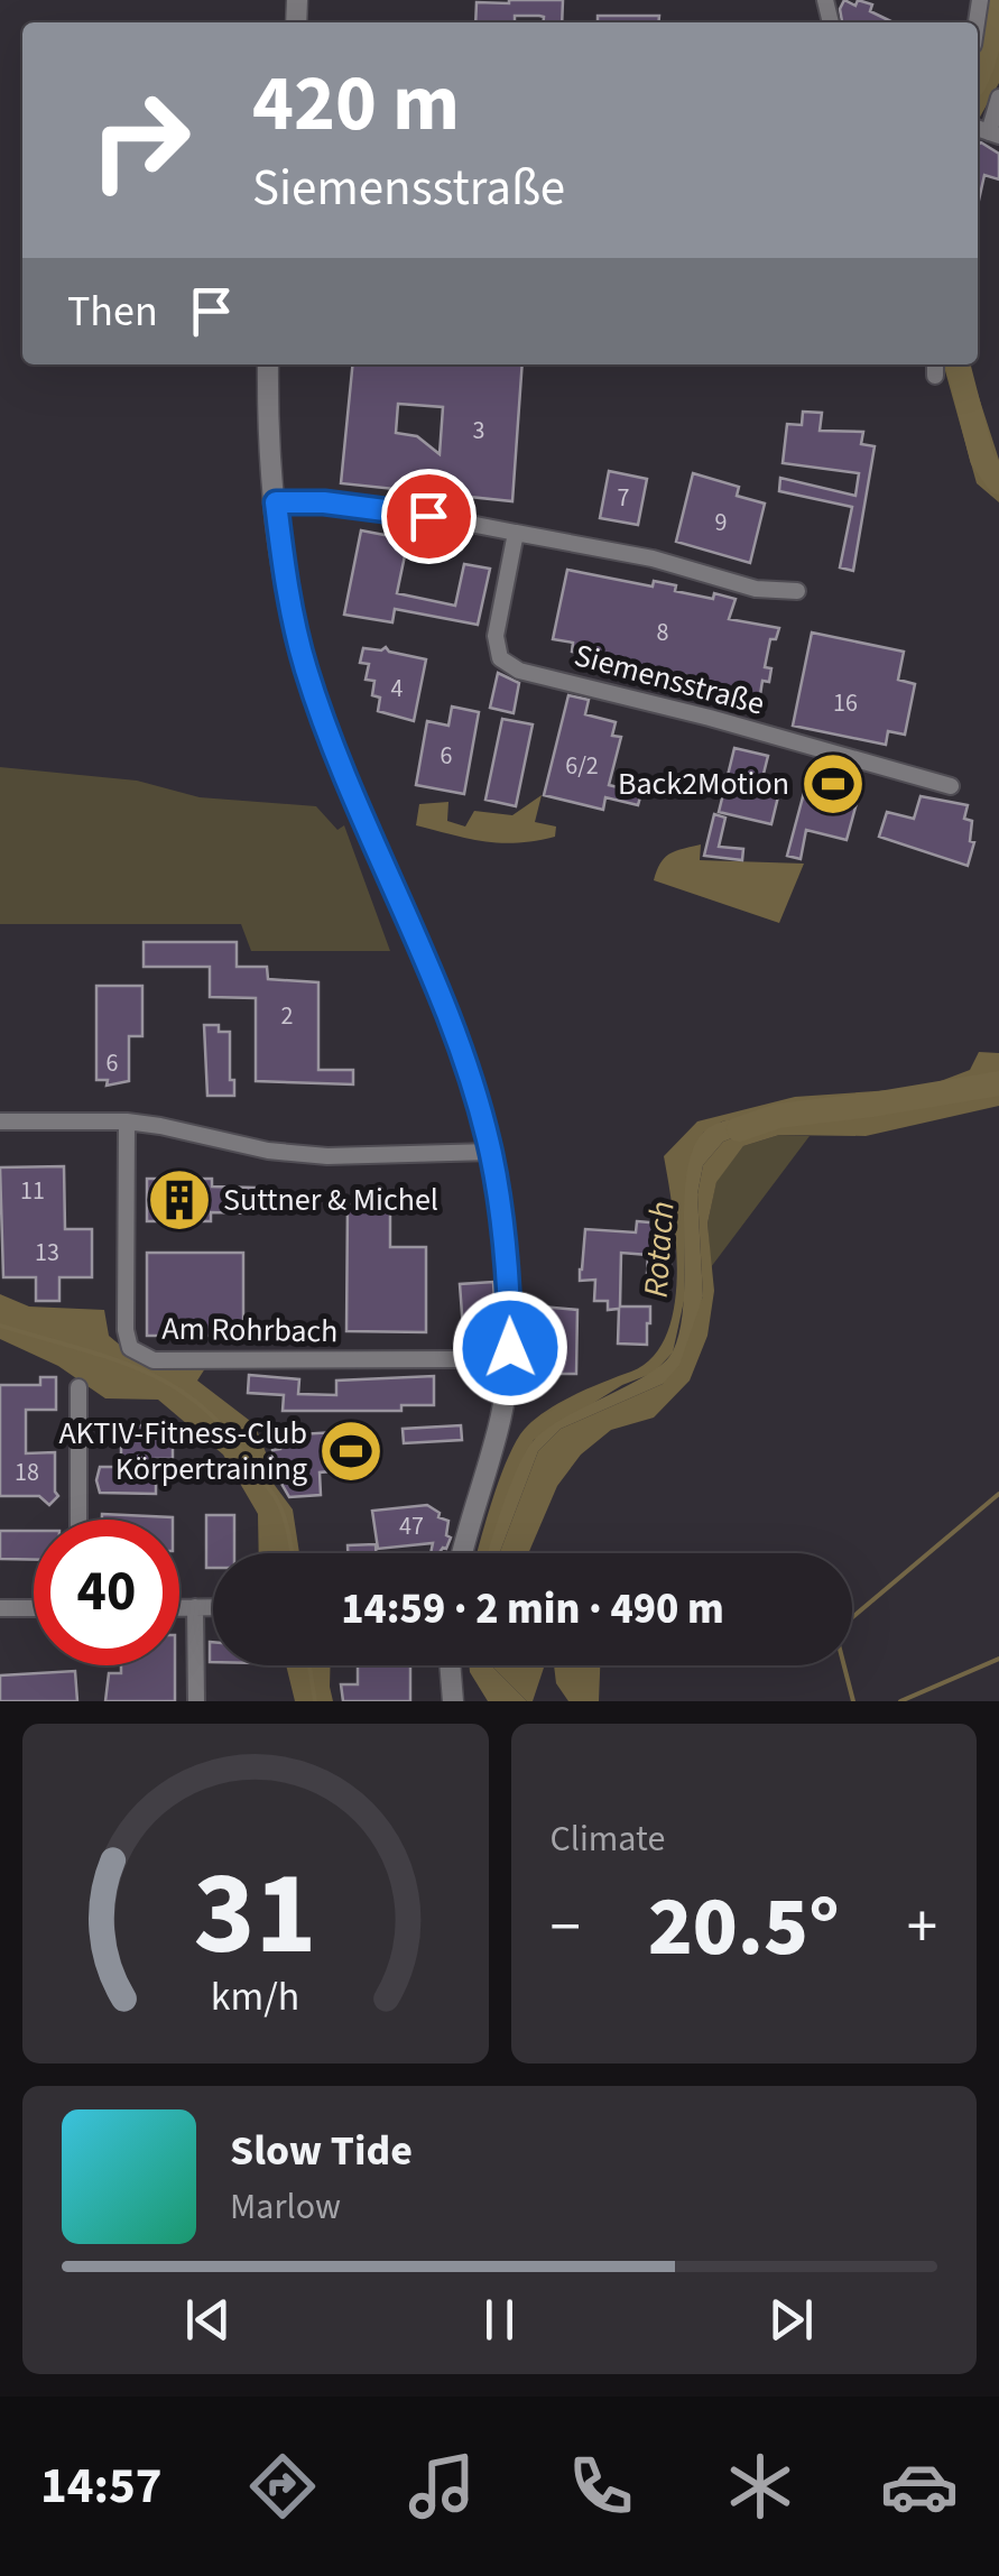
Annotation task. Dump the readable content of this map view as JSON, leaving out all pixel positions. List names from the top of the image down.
{
  "streets": {
    "street": ["Siemensstraße", "Am Rohrbach"]
  },
  "water": ["Rotach"],
  "places": {
    "sports": ["Back2Motion", "AKTIV-Fitness-Club Körpertraining"],
    "building": ["Suttner & Michel"]
  },
  "house_numbers": [
    "3",
    "7",
    "9",
    "8",
    "4",
    "16",
    "6",
    "6/2",
    "2",
    "6",
    "11",
    "13",
    "18",
    "47"
  ],
  "page": {
    "turn": ["420 m", "Siemensstraße"],
    "then": "Then",
    "limit": "40",
    "trip": "14:59 · 2 min · 490 m",
    "tile": "Climate",
    "heat": ["−", "20.5°", "+"],
    "song": ["Slow Tide", "Marlow"],
    "tabs": "14:57",
    "gauge": ["31", "km/h"]
  }
}
